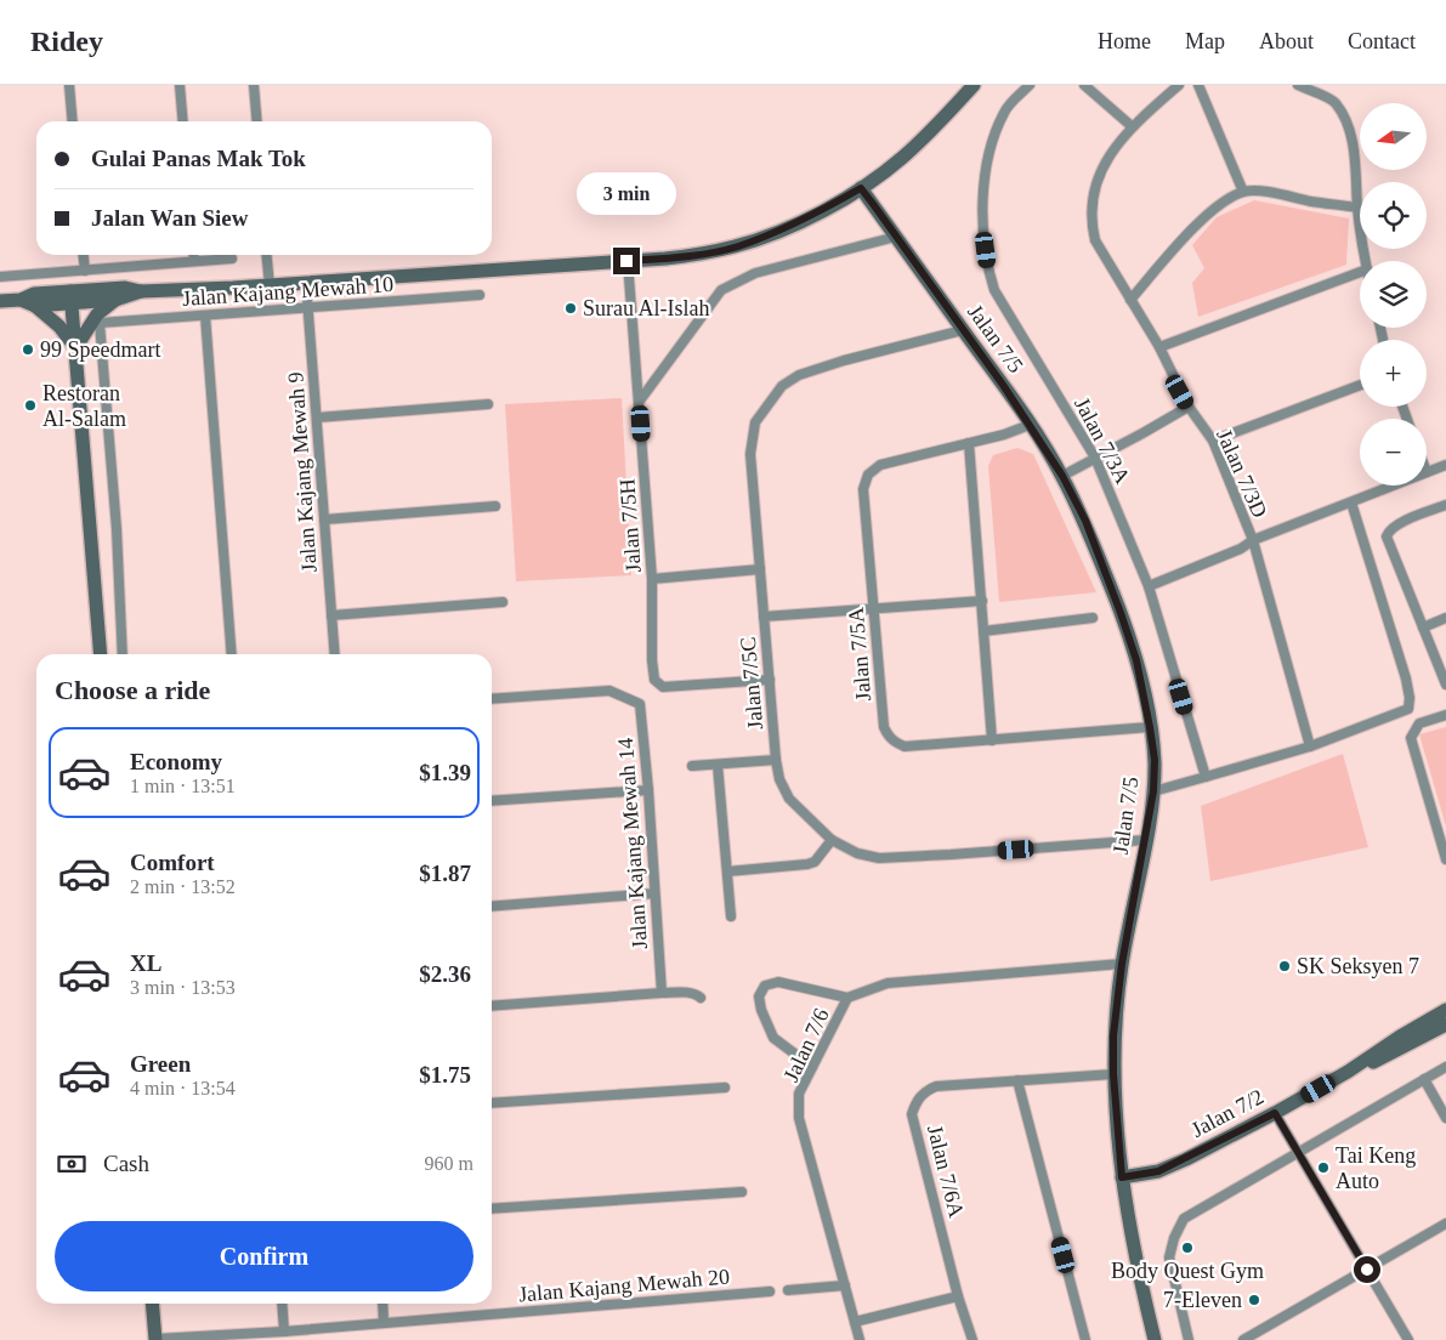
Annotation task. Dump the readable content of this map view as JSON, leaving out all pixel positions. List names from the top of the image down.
{
  "streets": {
    "street": [
      "Jalan Kajang Mewah 10",
      "Jalan 7/5",
      "Jalan 7/3A",
      "Jalan Kajang Mewah 9",
      "Jalan 7/3D",
      "Jalan 7/5H",
      "Jalan 7/5A",
      "Jalan 7/5C",
      "Jalan Kajang Mewah 14",
      "Jalan 7/6",
      "Jalan 7/2",
      "Jalan 7/6A",
      "Jalan Kajang Mewah 20"
    ]
  },
  "crossings": [
    ["Jalan Kajang Mewah 10", "Jalan Kajang Mewah 9"],
    ["Jalan 7/5", "Jalan 7/5A"],
    ["Jalan 7/5", "Jalan 7/5C"],
    ["Jalan 7/5", "Jalan 7/6"],
    ["Jalan 7/5", "Jalan 7/2"],
    ["Jalan 7/5", "Jalan 7/6A"],
    ["Jalan 7/5H", "Jalan 7/5C"]
  ],
  "places": [
    "Surau Al-Islah",
    "99 Speedmart",
    "Restoran Al-Salam",
    "SK Seksyen 7",
    "Tai Keng Auto",
    "Body Quest Gym",
    "7-Eleven"
  ],
  "north": "left",
  "page": {
    "header": "Ridey",
    "nav": [
      "Home",
      "Map",
      "About",
      "Contact"
    ],
    "map_buttons": ["+", "−"],
    "banner": ["Gulai Panas Mak Tok", "Jalan Wan Siew"],
    "bubble": "3 min",
    "heading": "Choose a ride",
    "list": [
      {
        "name": "Economy",
        "note": "1 min · 13:51",
        "value": "$1.39"
      },
      {
        "name": "Comfort",
        "note": "2 min · 13:52",
        "value": "$1.87"
      },
      {
        "name": "XL",
        "note": "3 min · 13:53",
        "value": "$2.36"
      },
      {
        "name": "Green",
        "note": "4 min · 13:54",
        "value": "$1.75"
      }
    ],
    "pay": ["Cash", "960 m"],
    "buttons": "Confirm"
  }
}
